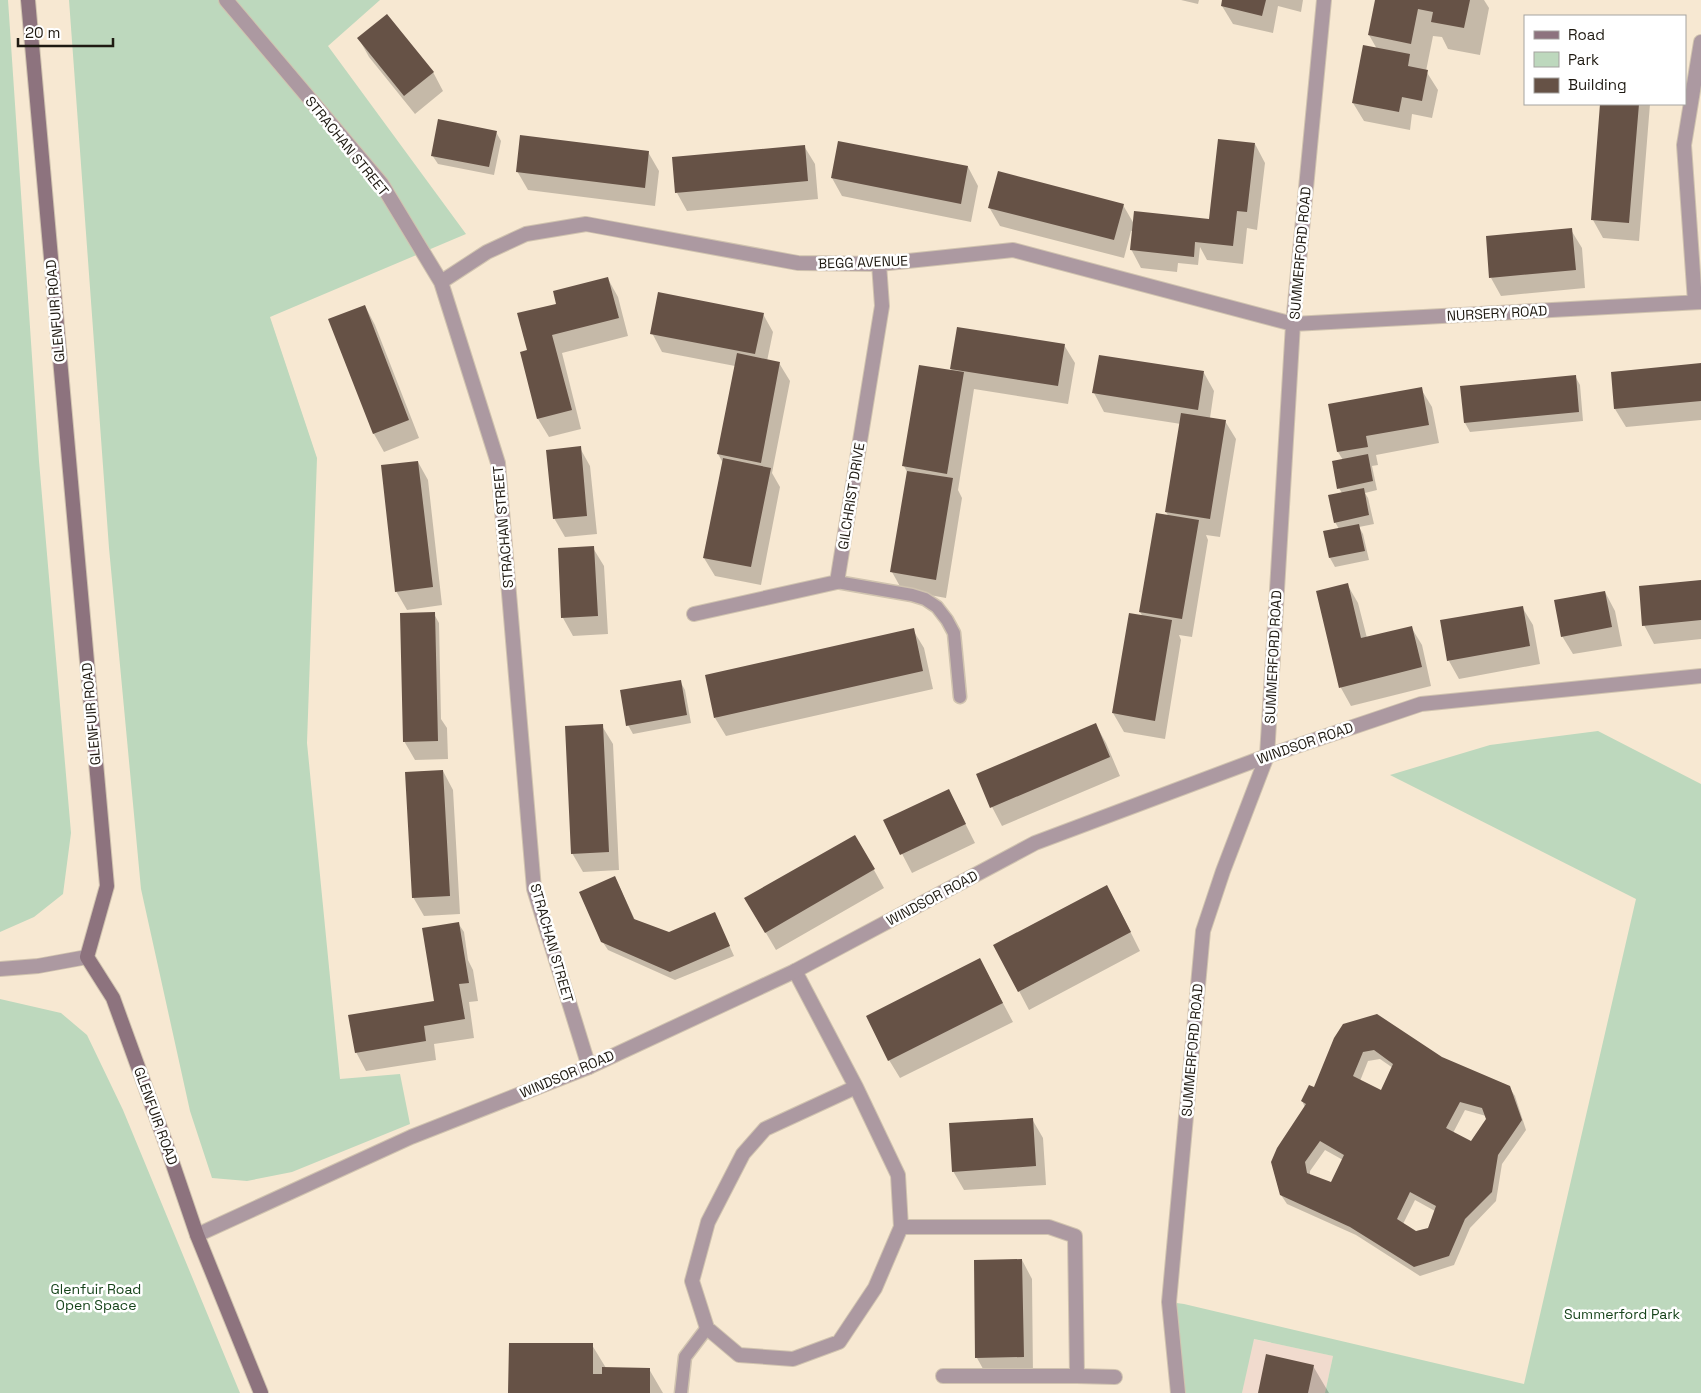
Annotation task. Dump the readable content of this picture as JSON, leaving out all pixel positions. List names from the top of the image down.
{
  "streets": {
    "main road": ["GLENFUIR ROAD"],
    "street": [
      "STRACHAN STREET",
      "SUMMERFORD ROAD",
      "BEGG AVENUE",
      "NURSERY ROAD",
      "GILCHRIST DRIVE",
      "WINDSOR ROAD"
    ]
  },
  "crossings": [
    ["STRACHAN STREET", "BEGG AVENUE"],
    ["STRACHAN STREET", "WINDSOR ROAD"],
    ["SUMMERFORD ROAD", "BEGG AVENUE"],
    ["SUMMERFORD ROAD", "NURSERY ROAD"],
    ["SUMMERFORD ROAD", "WINDSOR ROAD"],
    ["BEGG AVENUE", "NURSERY ROAD"],
    ["BEGG AVENUE", "GILCHRIST DRIVE"],
    ["GLENFUIR ROAD", "WINDSOR ROAD"]
  ],
  "parks": ["Glenfuir Road Open Space", "Summerford Park"],
  "legend": ["Road", "Park", "Building"],
  "scale_bar": "20 m"
}
